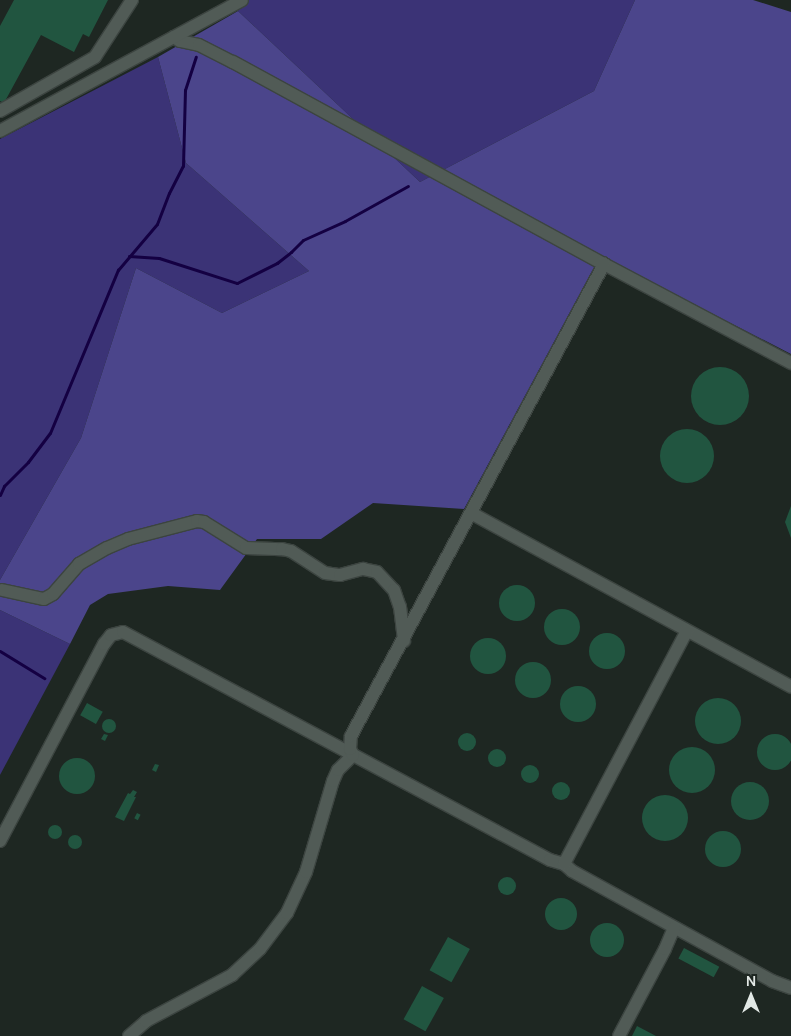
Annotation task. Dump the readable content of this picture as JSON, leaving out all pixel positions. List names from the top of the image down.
{
  "north": "top"
}
